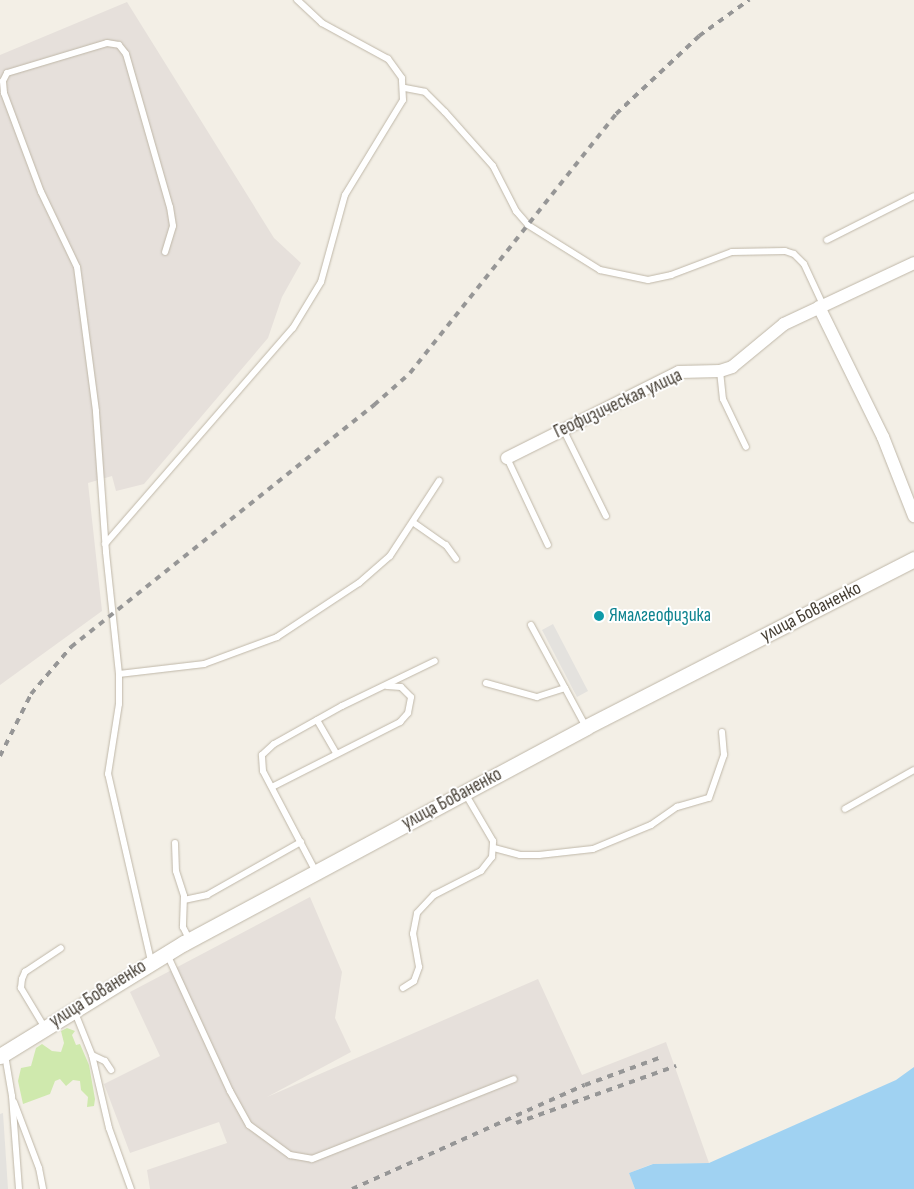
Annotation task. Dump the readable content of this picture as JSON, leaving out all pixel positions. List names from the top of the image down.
{
  "streets": {
    "street": ["Геофизическая улица", "улица Бованенко"]
  },
  "places": ["Ямалгеофизика"]
}
